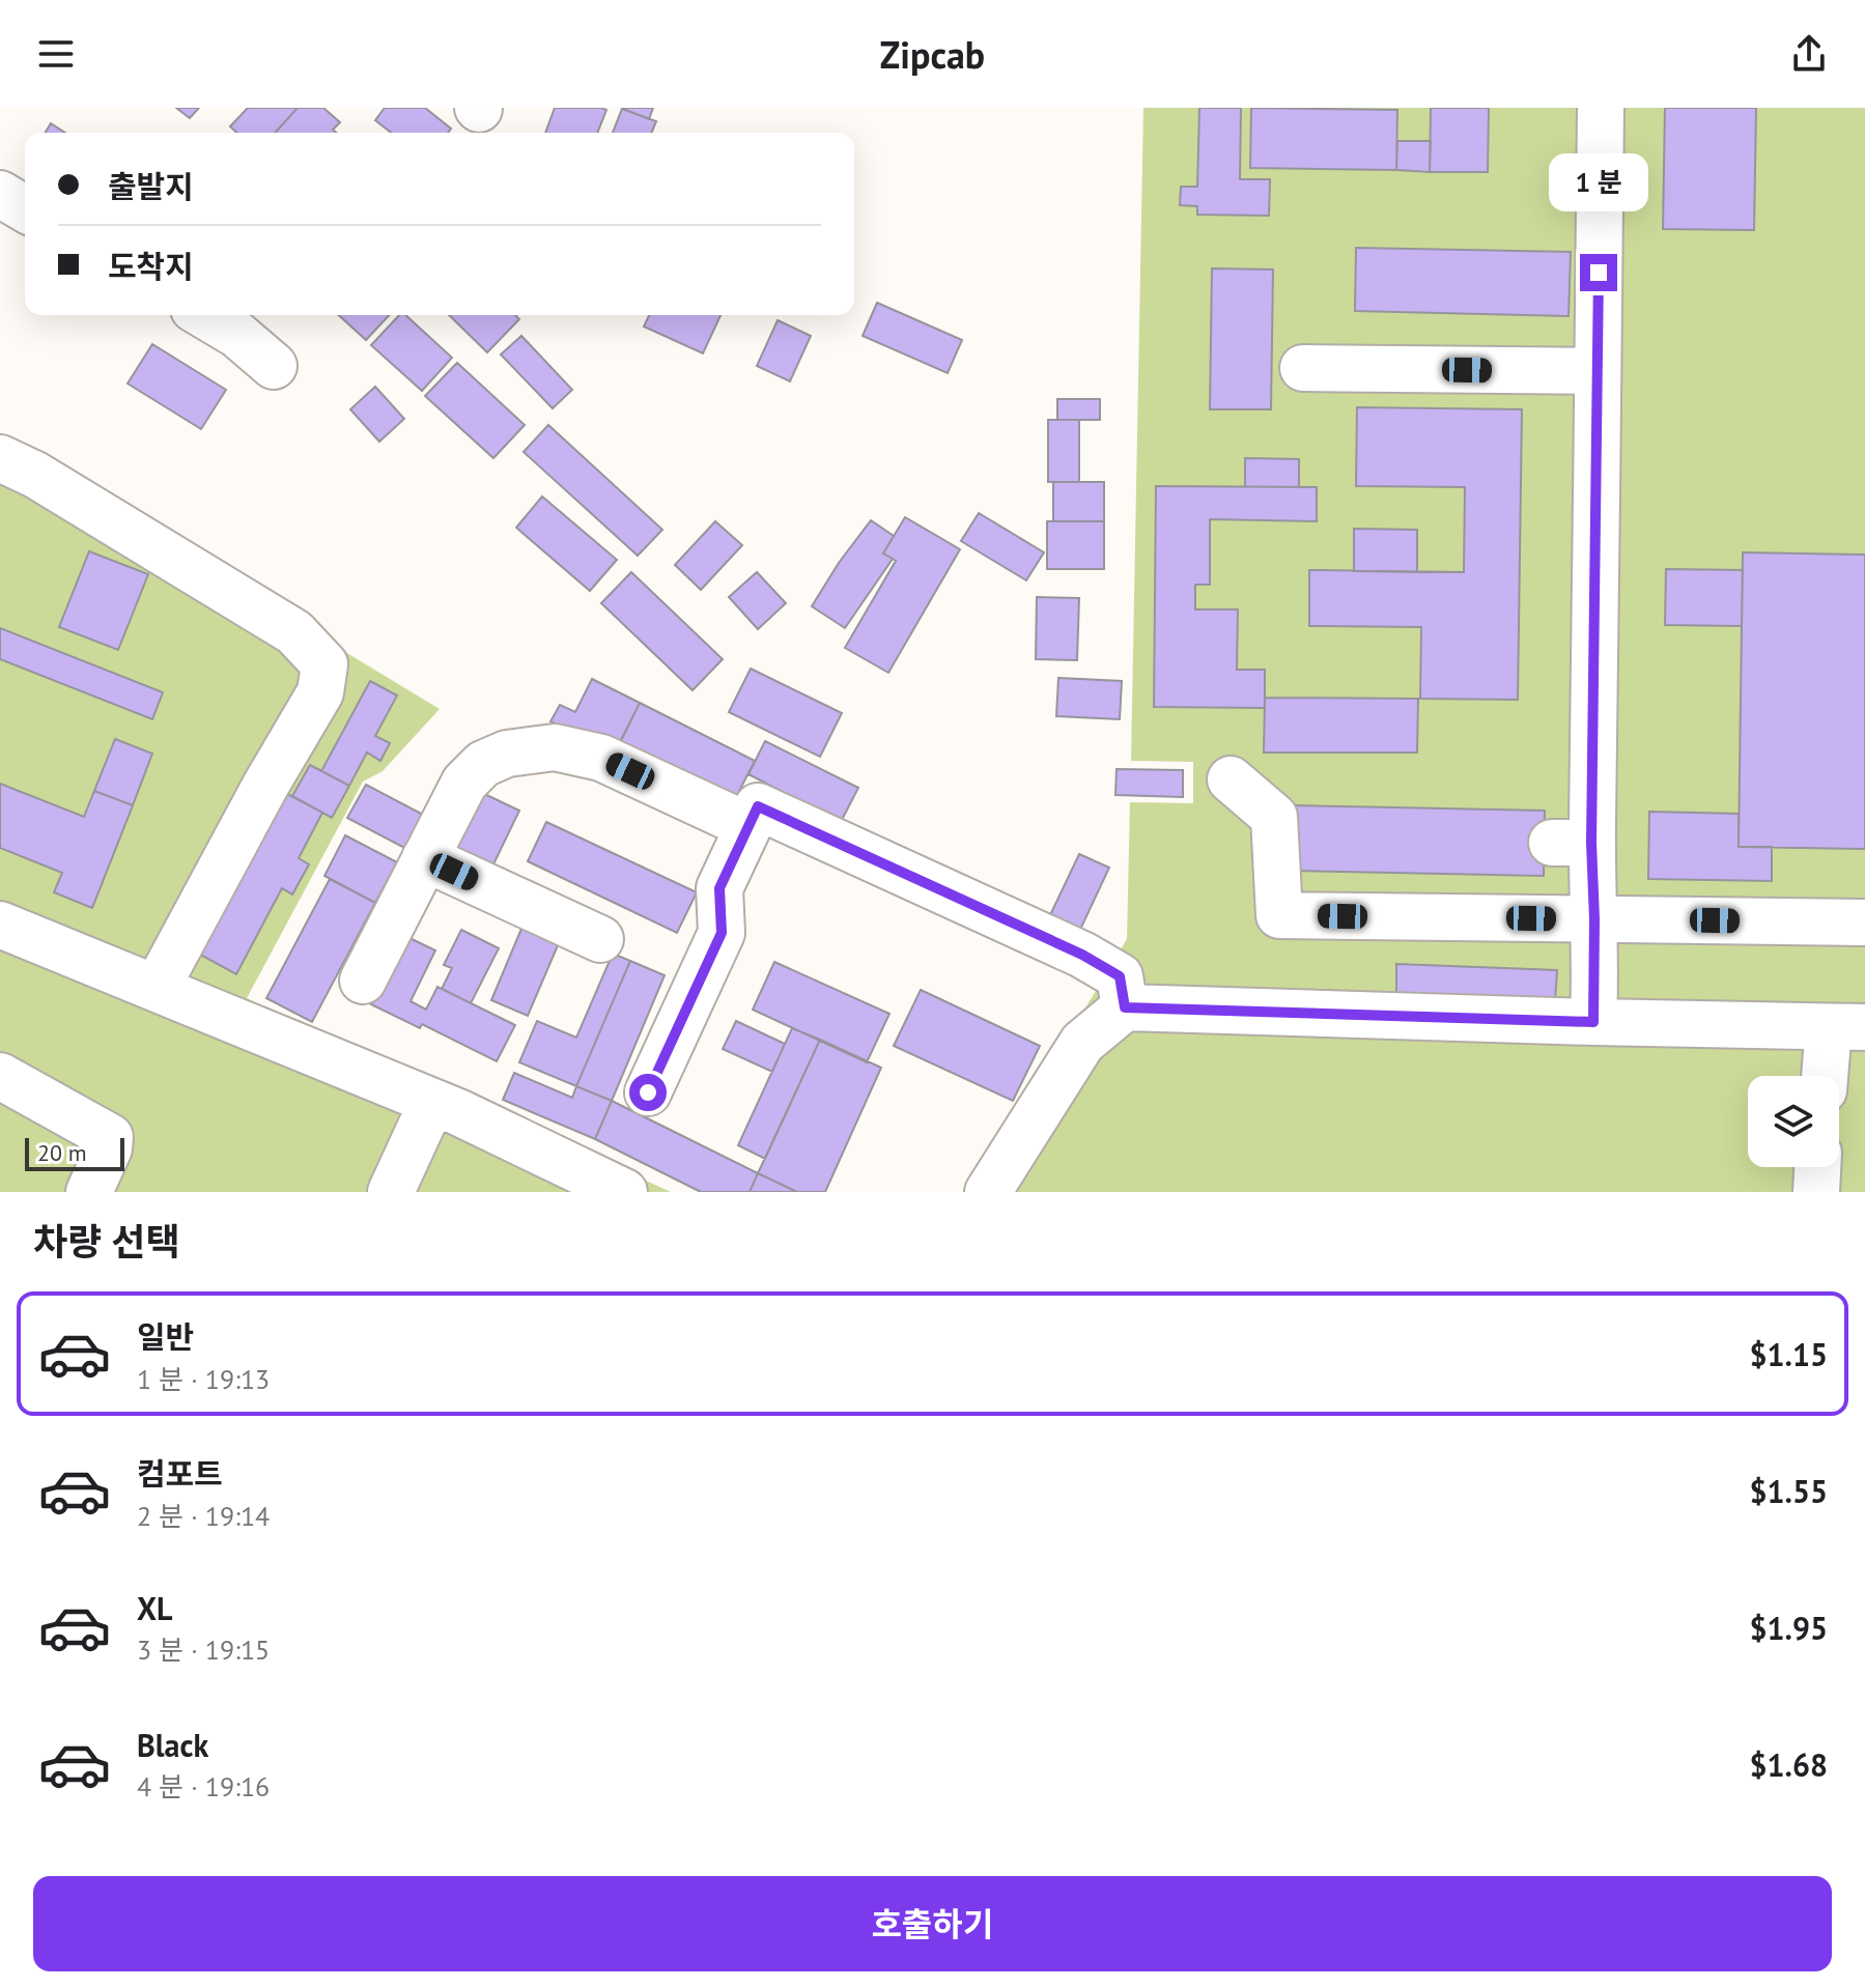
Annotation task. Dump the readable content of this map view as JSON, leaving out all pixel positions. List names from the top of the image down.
{
  "scale_bar": "20 m",
  "page": {
    "header": "Zipcab",
    "banner": ["출발지", "도착지"],
    "bubble": "1 분",
    "scale": "20 m",
    "heading": "차량 선택",
    "list": [
      {
        "name": "일반",
        "note": "1 분 · 19:13",
        "value": "$1.15"
      },
      {
        "name": "컴포트",
        "note": "2 분 · 19:14",
        "value": "$1.55"
      },
      {
        "name": "XL",
        "note": "3 분 · 19:15",
        "value": "$1.95"
      },
      {
        "name": "Black",
        "note": "4 분 · 19:16",
        "value": "$1.68"
      }
    ],
    "buttons": "호출하기"
  }
}
